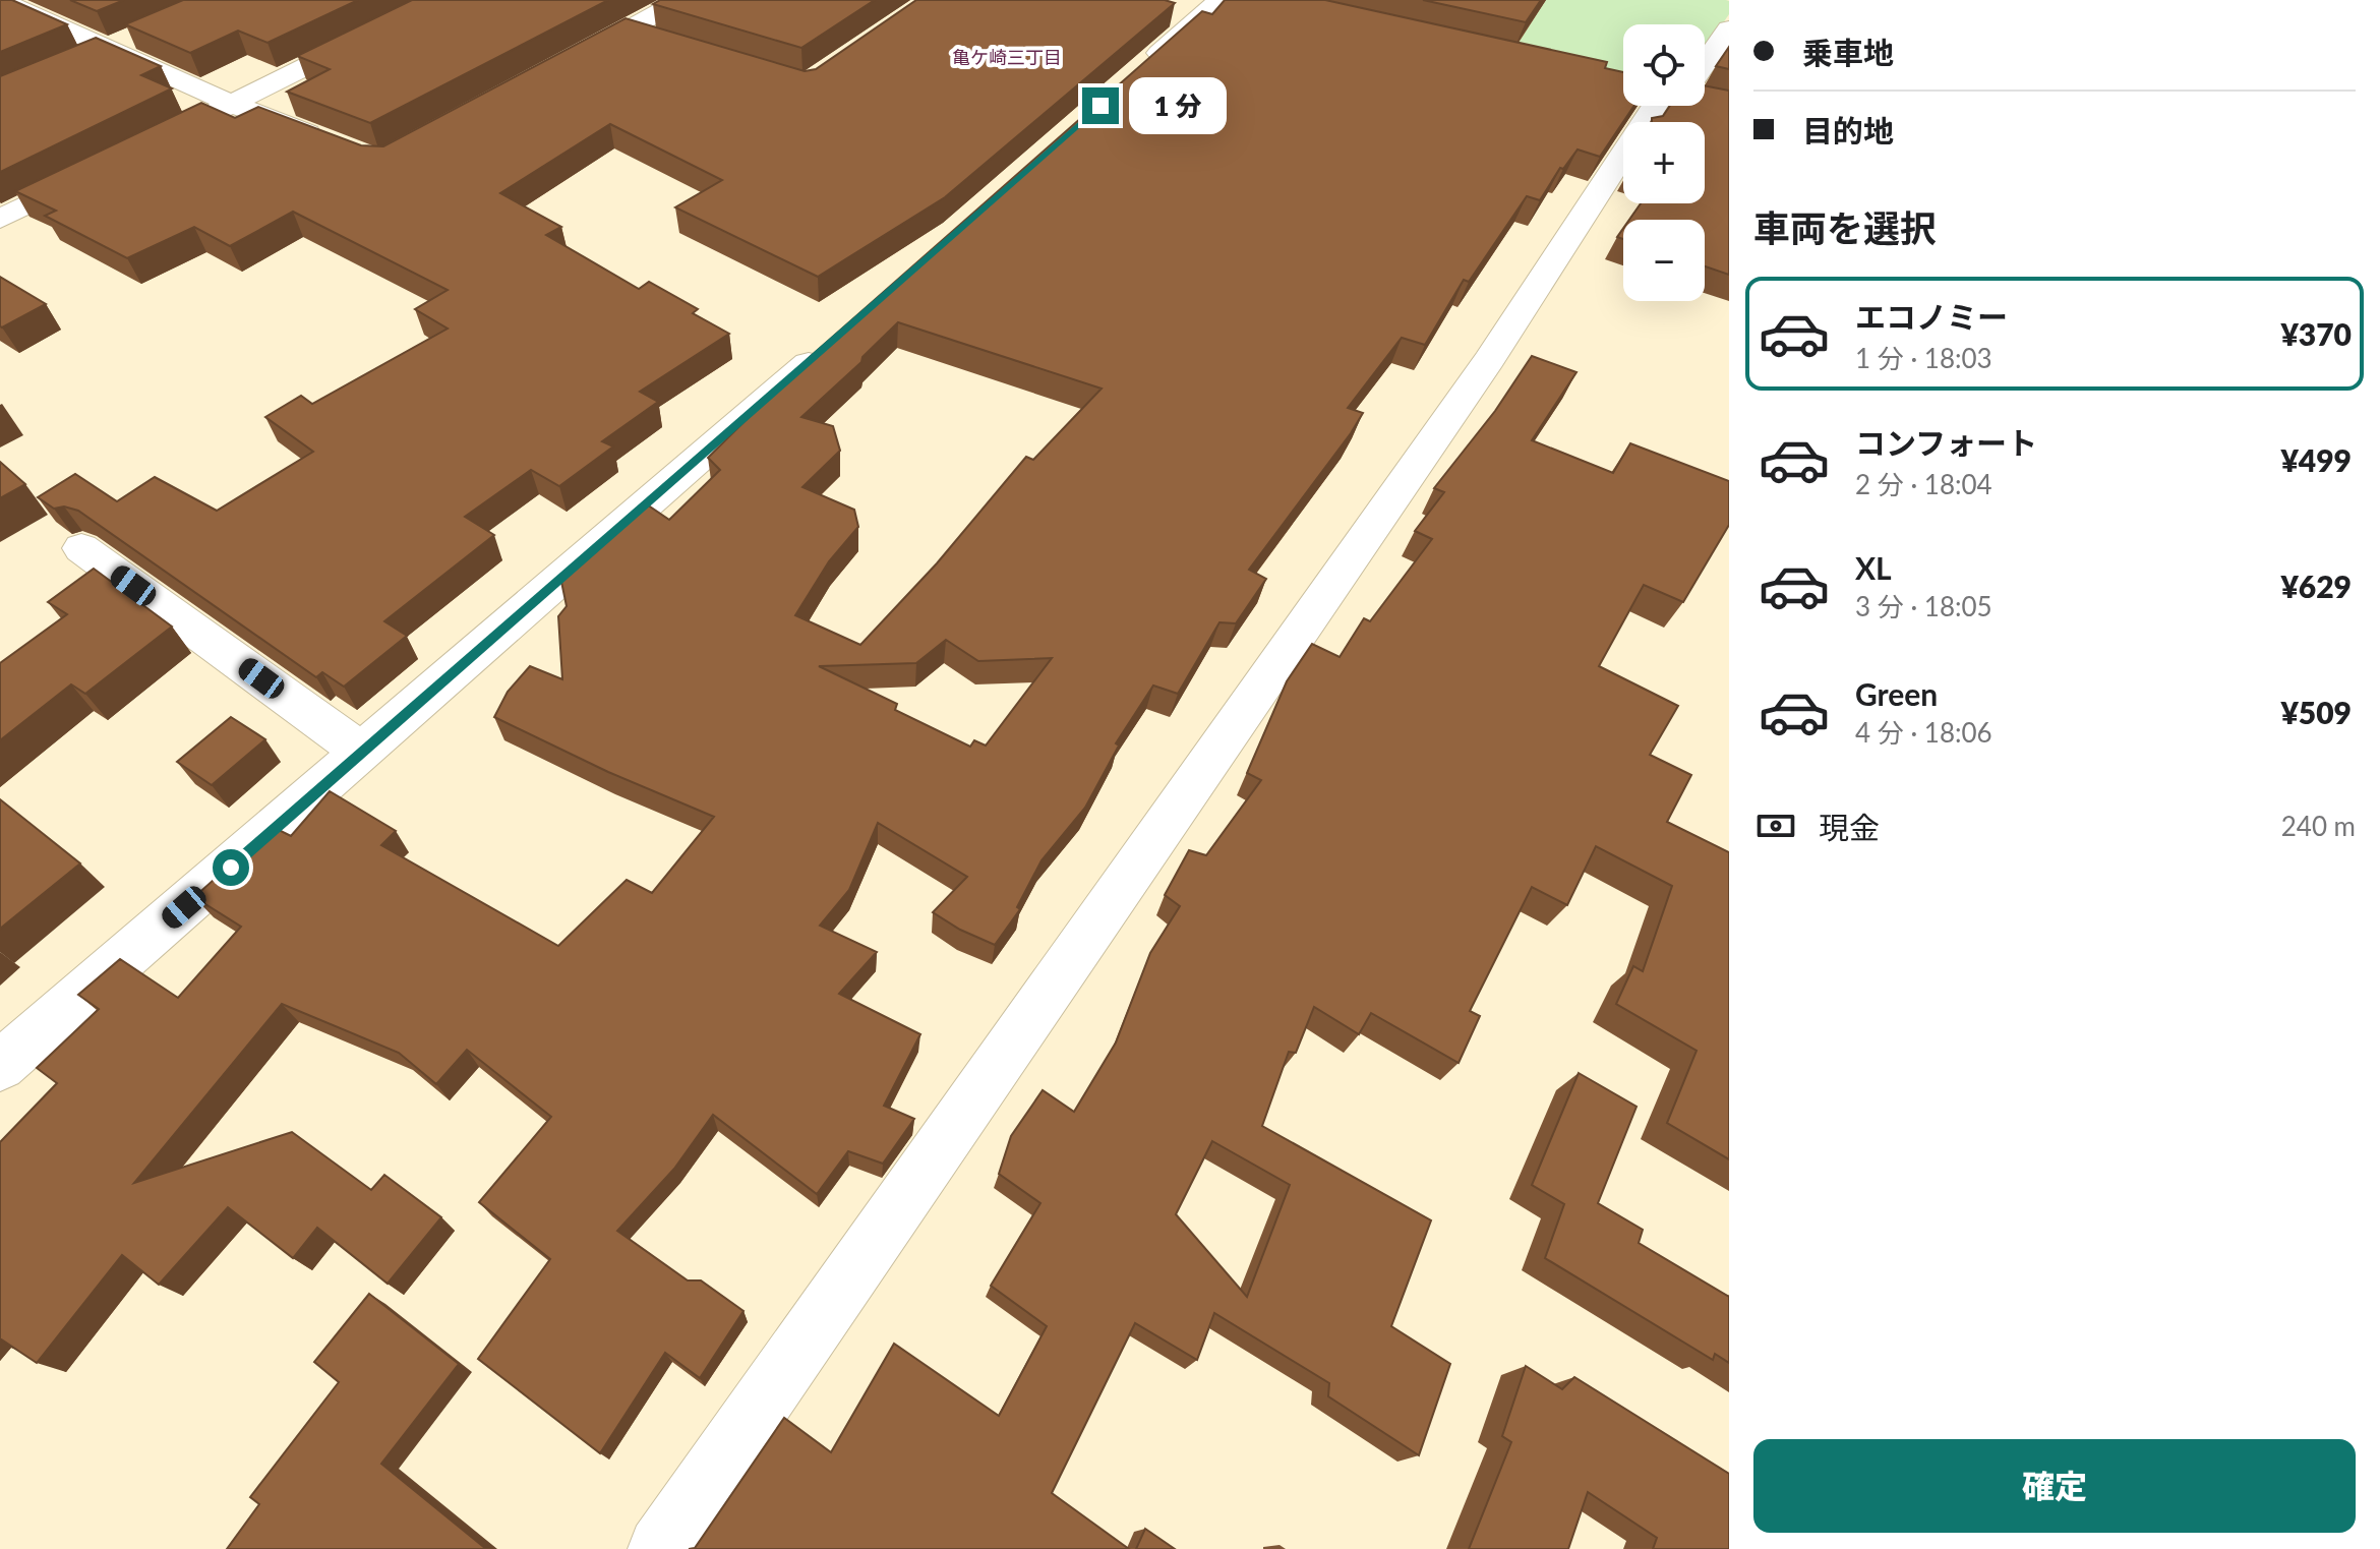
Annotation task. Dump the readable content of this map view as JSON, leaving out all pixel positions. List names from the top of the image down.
{
  "districts": ["亀ケ崎三丁目"],
  "page": {
    "banner": ["乗車地", "目的地"],
    "map_buttons": ["+", "−"],
    "bubble": "1 分",
    "heading": "車両を選択",
    "list": [
      {
        "name": "エコノミー",
        "note": "1 分 · 18:03",
        "value": "¥370"
      },
      {
        "name": "コンフォート",
        "note": "2 分 · 18:04",
        "value": "¥499"
      },
      {
        "name": "XL",
        "note": "3 分 · 18:05",
        "value": "¥629"
      },
      {
        "name": "Green",
        "note": "4 分 · 18:06",
        "value": "¥509"
      }
    ],
    "pay": ["現金", "240 m"],
    "buttons": "確定"
  }
}
